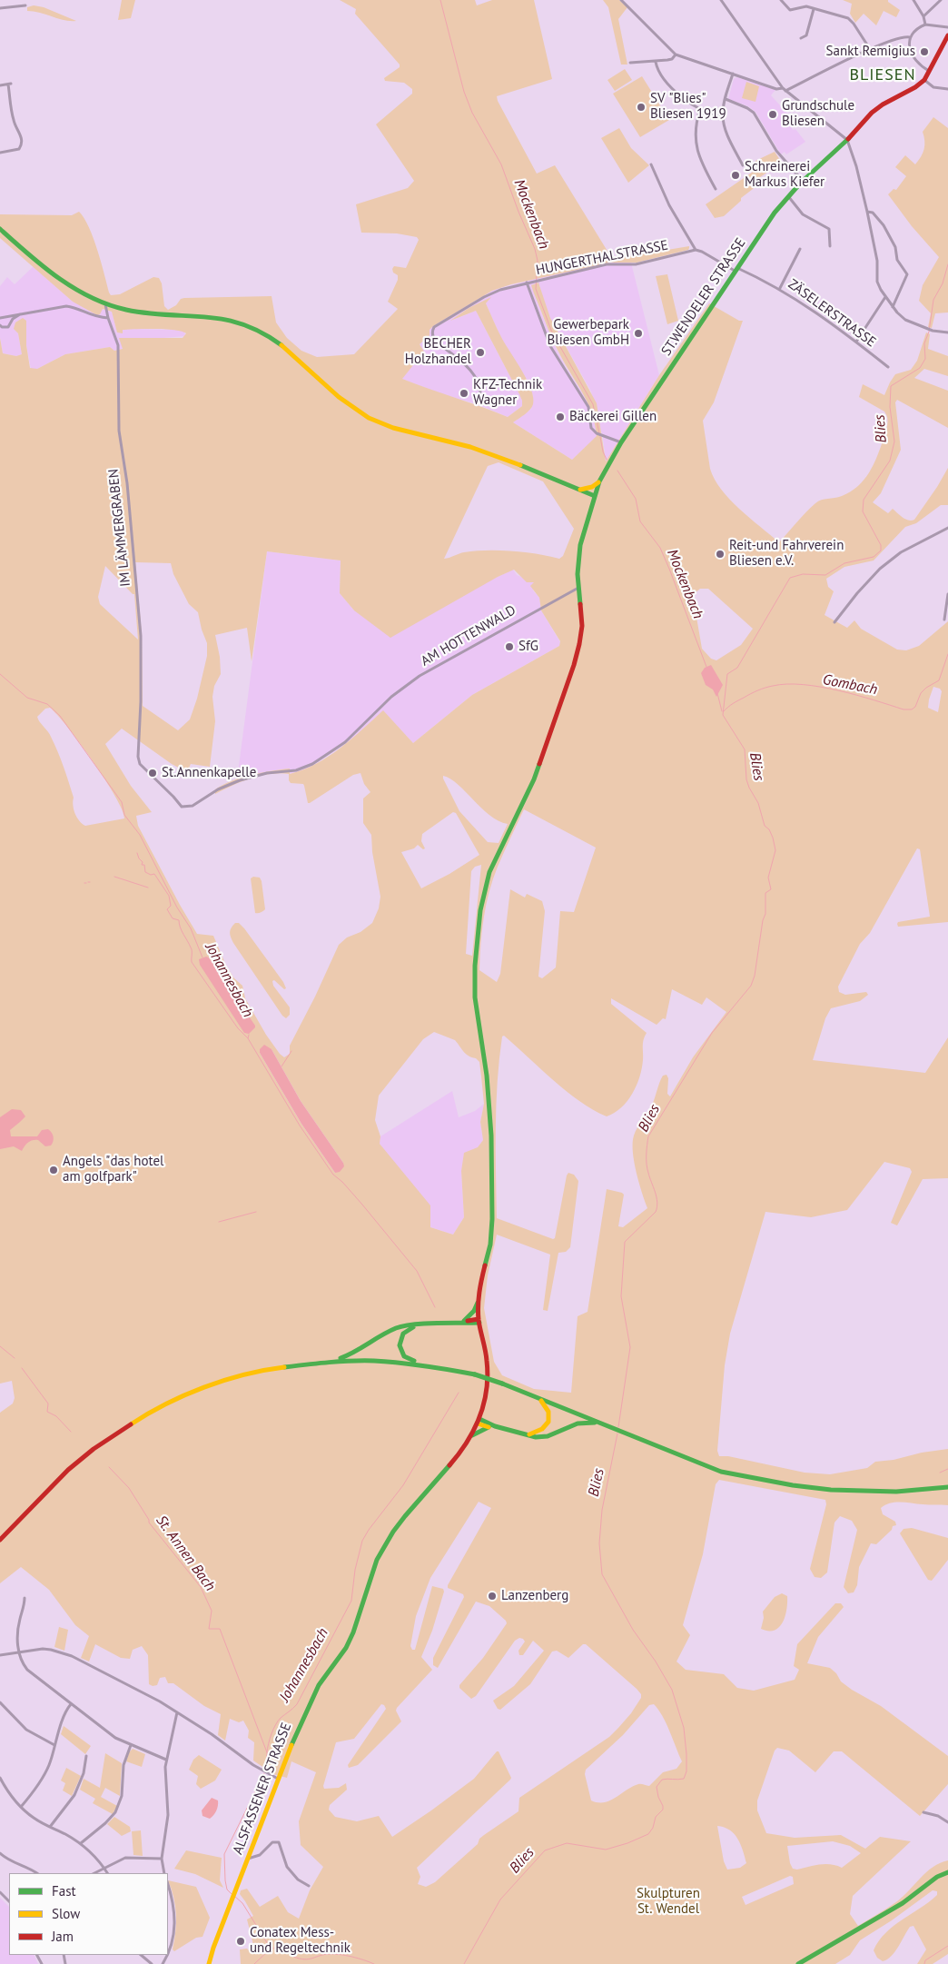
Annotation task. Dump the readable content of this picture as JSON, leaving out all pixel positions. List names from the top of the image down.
{
  "streets": {
    "main road": ["ST.WENDELER STRASSE", "ALSFASSENER STRASSE"],
    "street": [
      "HUNGERTHALSTRASSE",
      "ZÄSELERSTRASSE",
      "IM LÄMMERGRABEN",
      "AM HOTTENWALD"
    ]
  },
  "crossings": [
    ["ST.WENDELER STRASSE", "ZÄSELERSTRASSE"],
    ["ST.WENDELER STRASSE", "AM HOTTENWALD"],
    ["ST.WENDELER STRASSE", "ALSFASSENER STRASSE"],
    ["IM LÄMMERGRABEN", "AM HOTTENWALD"]
  ],
  "districts": ["BLIESEN"],
  "water": [
    "Mockenbach",
    "Blies",
    "Gombach",
    "Johannesbach",
    "St. Annen Bach"
  ],
  "parks": ["Skulpturen St. Wendel"],
  "places": [
    "Sankt Remigius",
    "SV \"Blies\" Bliesen 1919",
    "Grundschule Bliesen",
    "Schreinerei Markus Kiefer",
    "Gewerbepark Bliesen GmbH",
    "BECHER Holzhandel",
    "KFZ-Technik Wagner",
    "Bäckerei Gillen",
    "Reit-und Fahrverein Bliesen e.V.",
    "SfG",
    "St.Annenkapelle",
    "Angels \"das hotel am golfpark\"",
    "Lanzenberg",
    "Conatex Mess- und Regeltechnik"
  ],
  "legend": ["Fast", "Slow", "Jam"]
}
